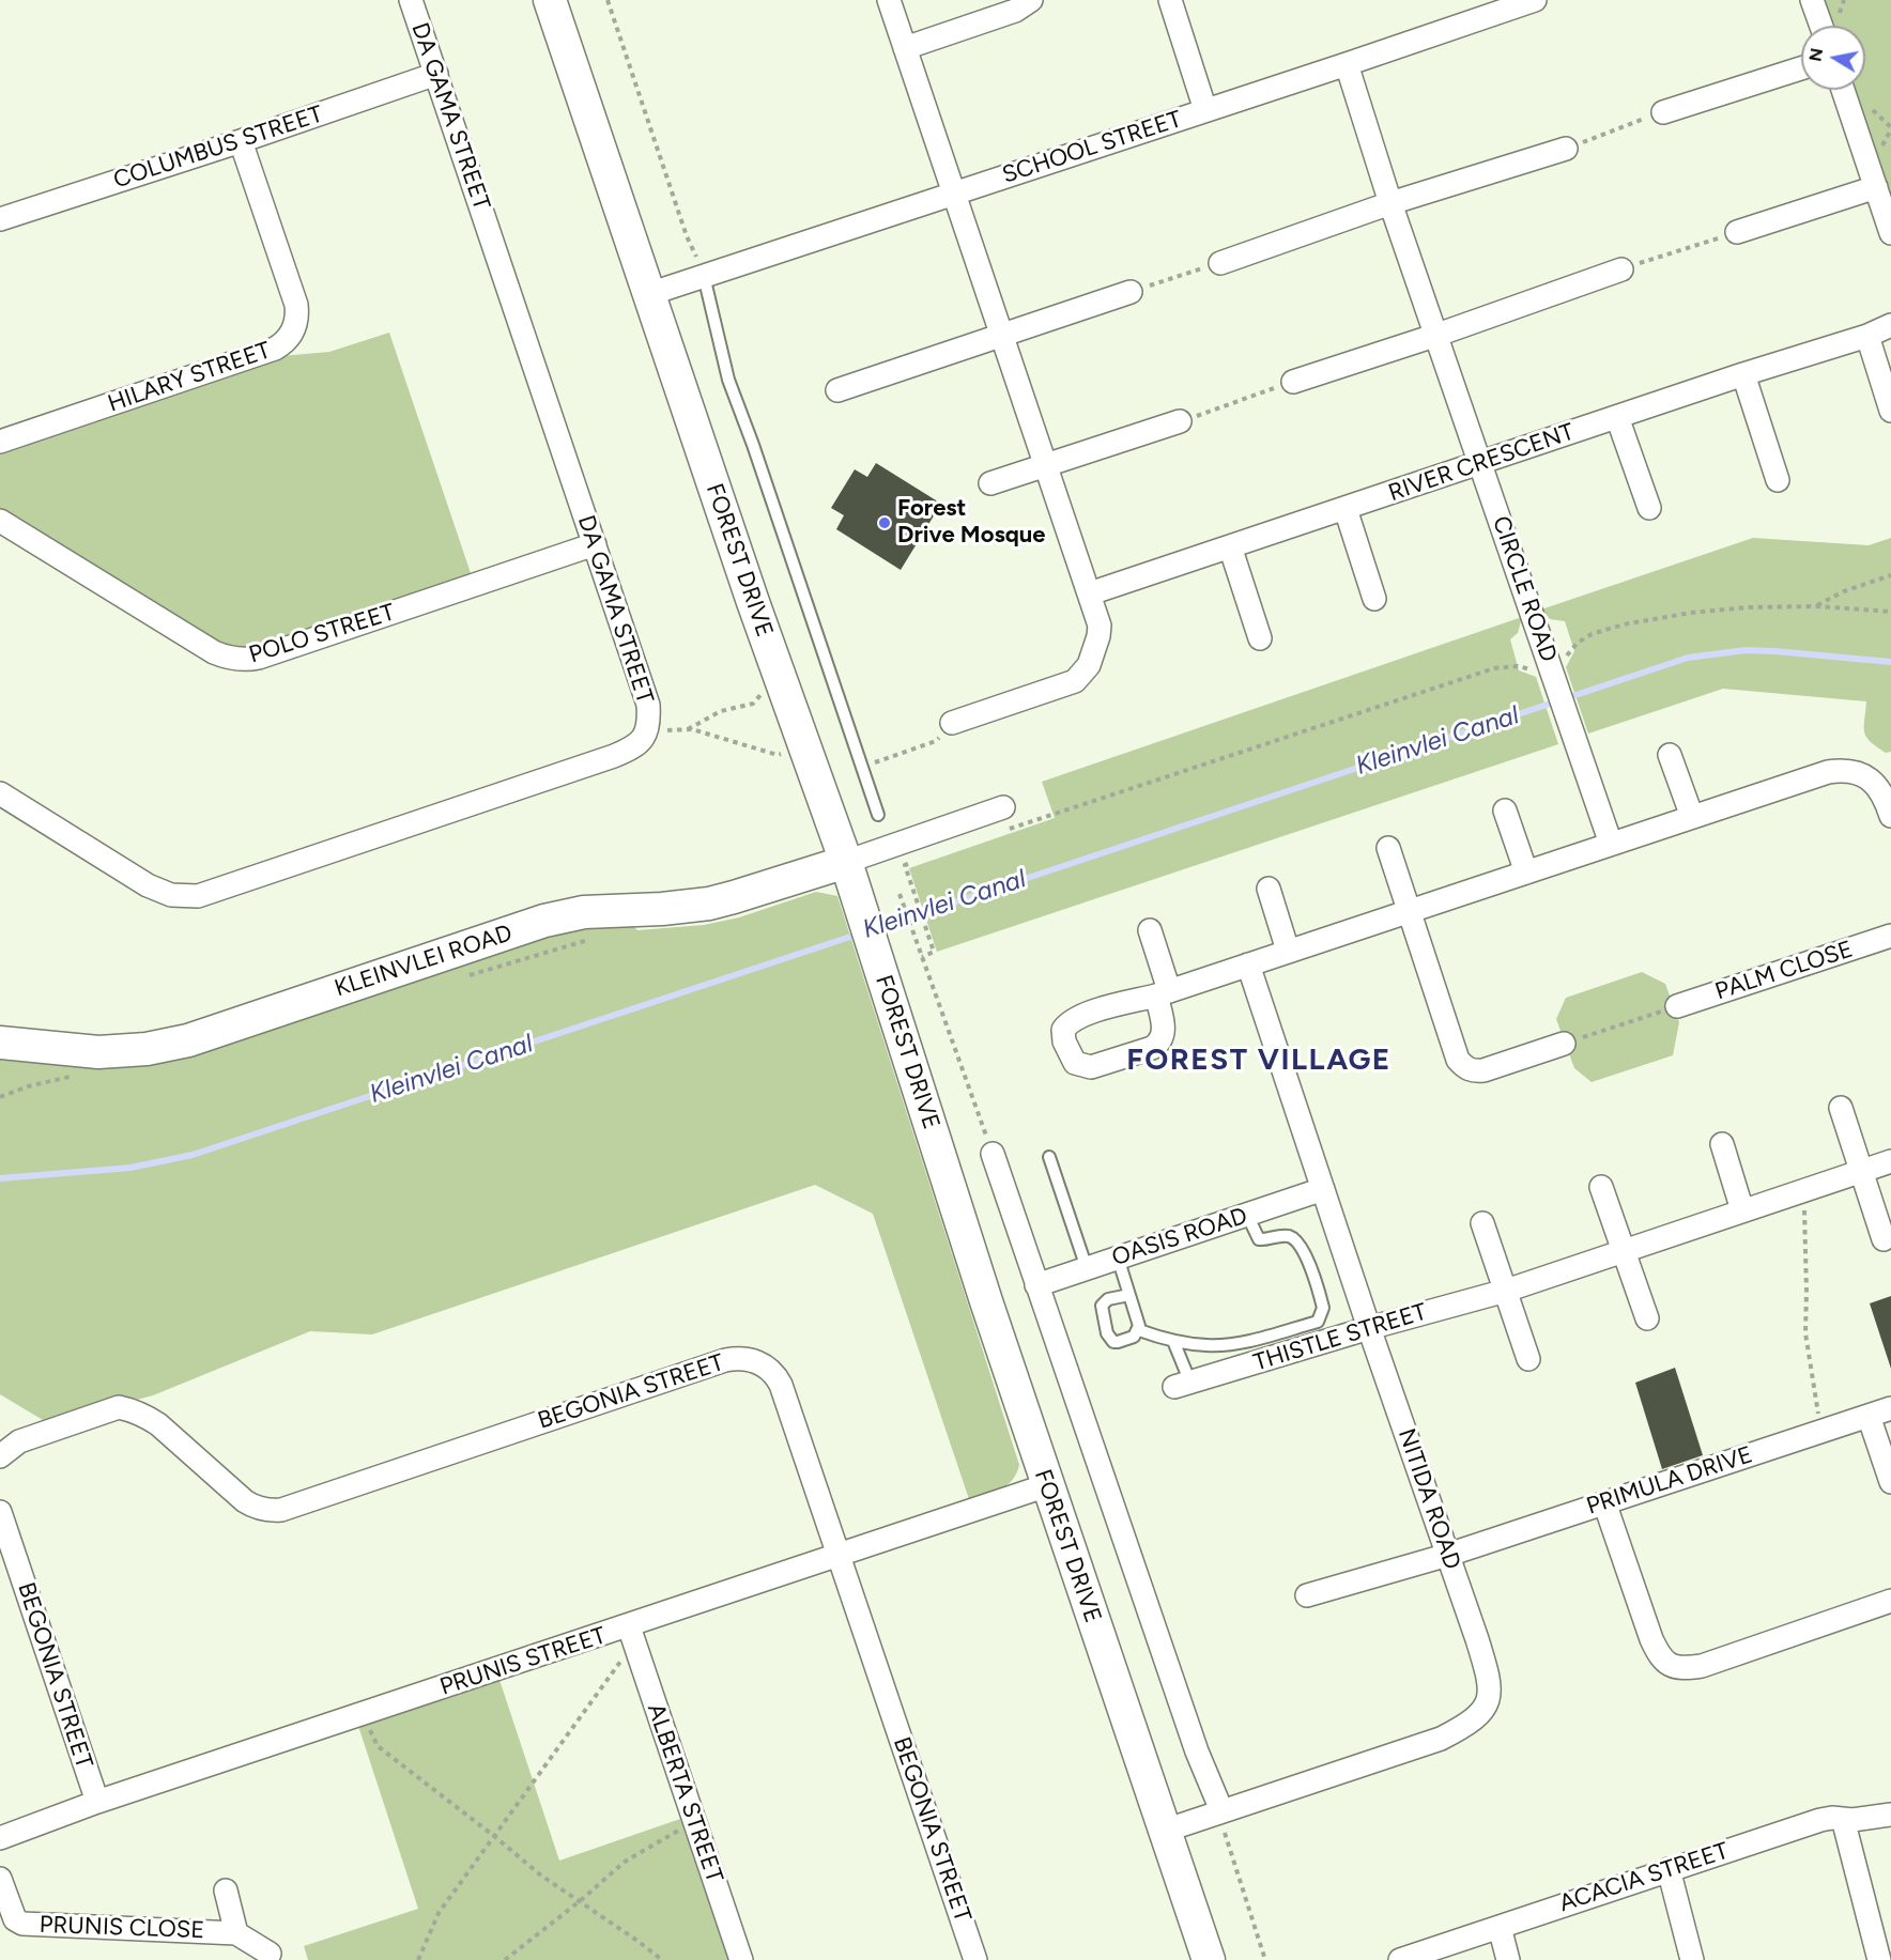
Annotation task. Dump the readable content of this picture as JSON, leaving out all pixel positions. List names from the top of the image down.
{
  "streets": {
    "street": [
      "DA GAMA STREET",
      "COLUMBUS STREET",
      "SCHOOL STREET",
      "HILARY STREET",
      "RIVER CRESCENT",
      "FOREST DRIVE",
      "CIRCLE ROAD",
      "POLO STREET",
      "KLEINVLEI ROAD",
      "PALM CLOSE",
      "OASIS ROAD",
      "THISTLE STREET",
      "BEGONIA STREET",
      "PRIMULA DRIVE",
      "NITIDA ROAD",
      "PRUNIS STREET",
      "ALBERTA STREET",
      "ACACIA STREET",
      "PRUNIS CLOSE"
    ]
  },
  "crossings": [
    ["DA GAMA STREET", "COLUMBUS STREET"],
    ["DA GAMA STREET", "POLO STREET"],
    ["COLUMBUS STREET", "HILARY STREET"],
    ["SCHOOL STREET", "FOREST DRIVE"],
    ["SCHOOL STREET", "CIRCLE ROAD"],
    ["RIVER CRESCENT", "CIRCLE ROAD"],
    ["FOREST DRIVE", "KLEINVLEI ROAD"],
    ["FOREST DRIVE", "NITIDA ROAD"],
    ["FOREST DRIVE", "PRUNIS STREET"],
    ["OASIS ROAD", "NITIDA ROAD"],
    ["THISTLE STREET", "NITIDA ROAD"],
    ["BEGONIA STREET", "PRUNIS STREET"],
    ["PRIMULA DRIVE", "NITIDA ROAD"],
    ["PRUNIS STREET", "ALBERTA STREET"]
  ],
  "districts": ["FOREST VILLAGE"],
  "water": ["Kleinvlei Canal"],
  "places": ["Forest Drive Mosque"],
  "north": "left"
}
